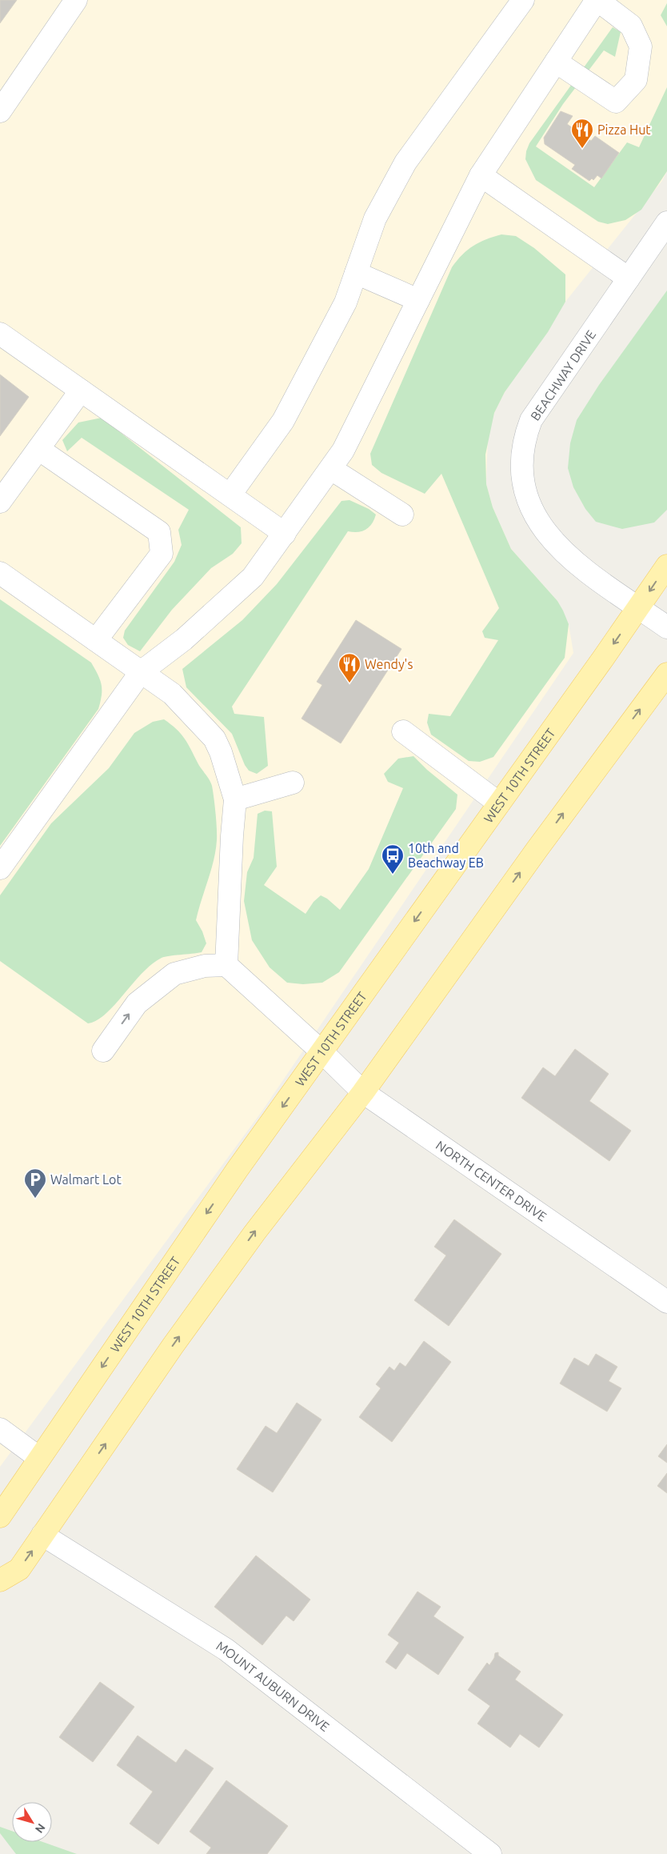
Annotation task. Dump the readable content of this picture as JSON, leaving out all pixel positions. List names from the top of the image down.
{
  "streets": {
    "main road": ["WEST 10TH STREET"],
    "street": ["BEACHWAY DRIVE", "NORTH CENTER DRIVE", "MOUNT AUBURN DRIVE"]
  },
  "crossings": [
    ["BEACHWAY DRIVE", "WEST 10TH STREET"],
    ["WEST 10TH STREET", "NORTH CENTER DRIVE"]
  ],
  "places": {
    "restaurant": ["Pizza Hut", "Wendy's"],
    "bus stop": ["10th and Beachway EB"],
    "parking": ["Walmart Lot"]
  },
  "north": "bottom right"
}
